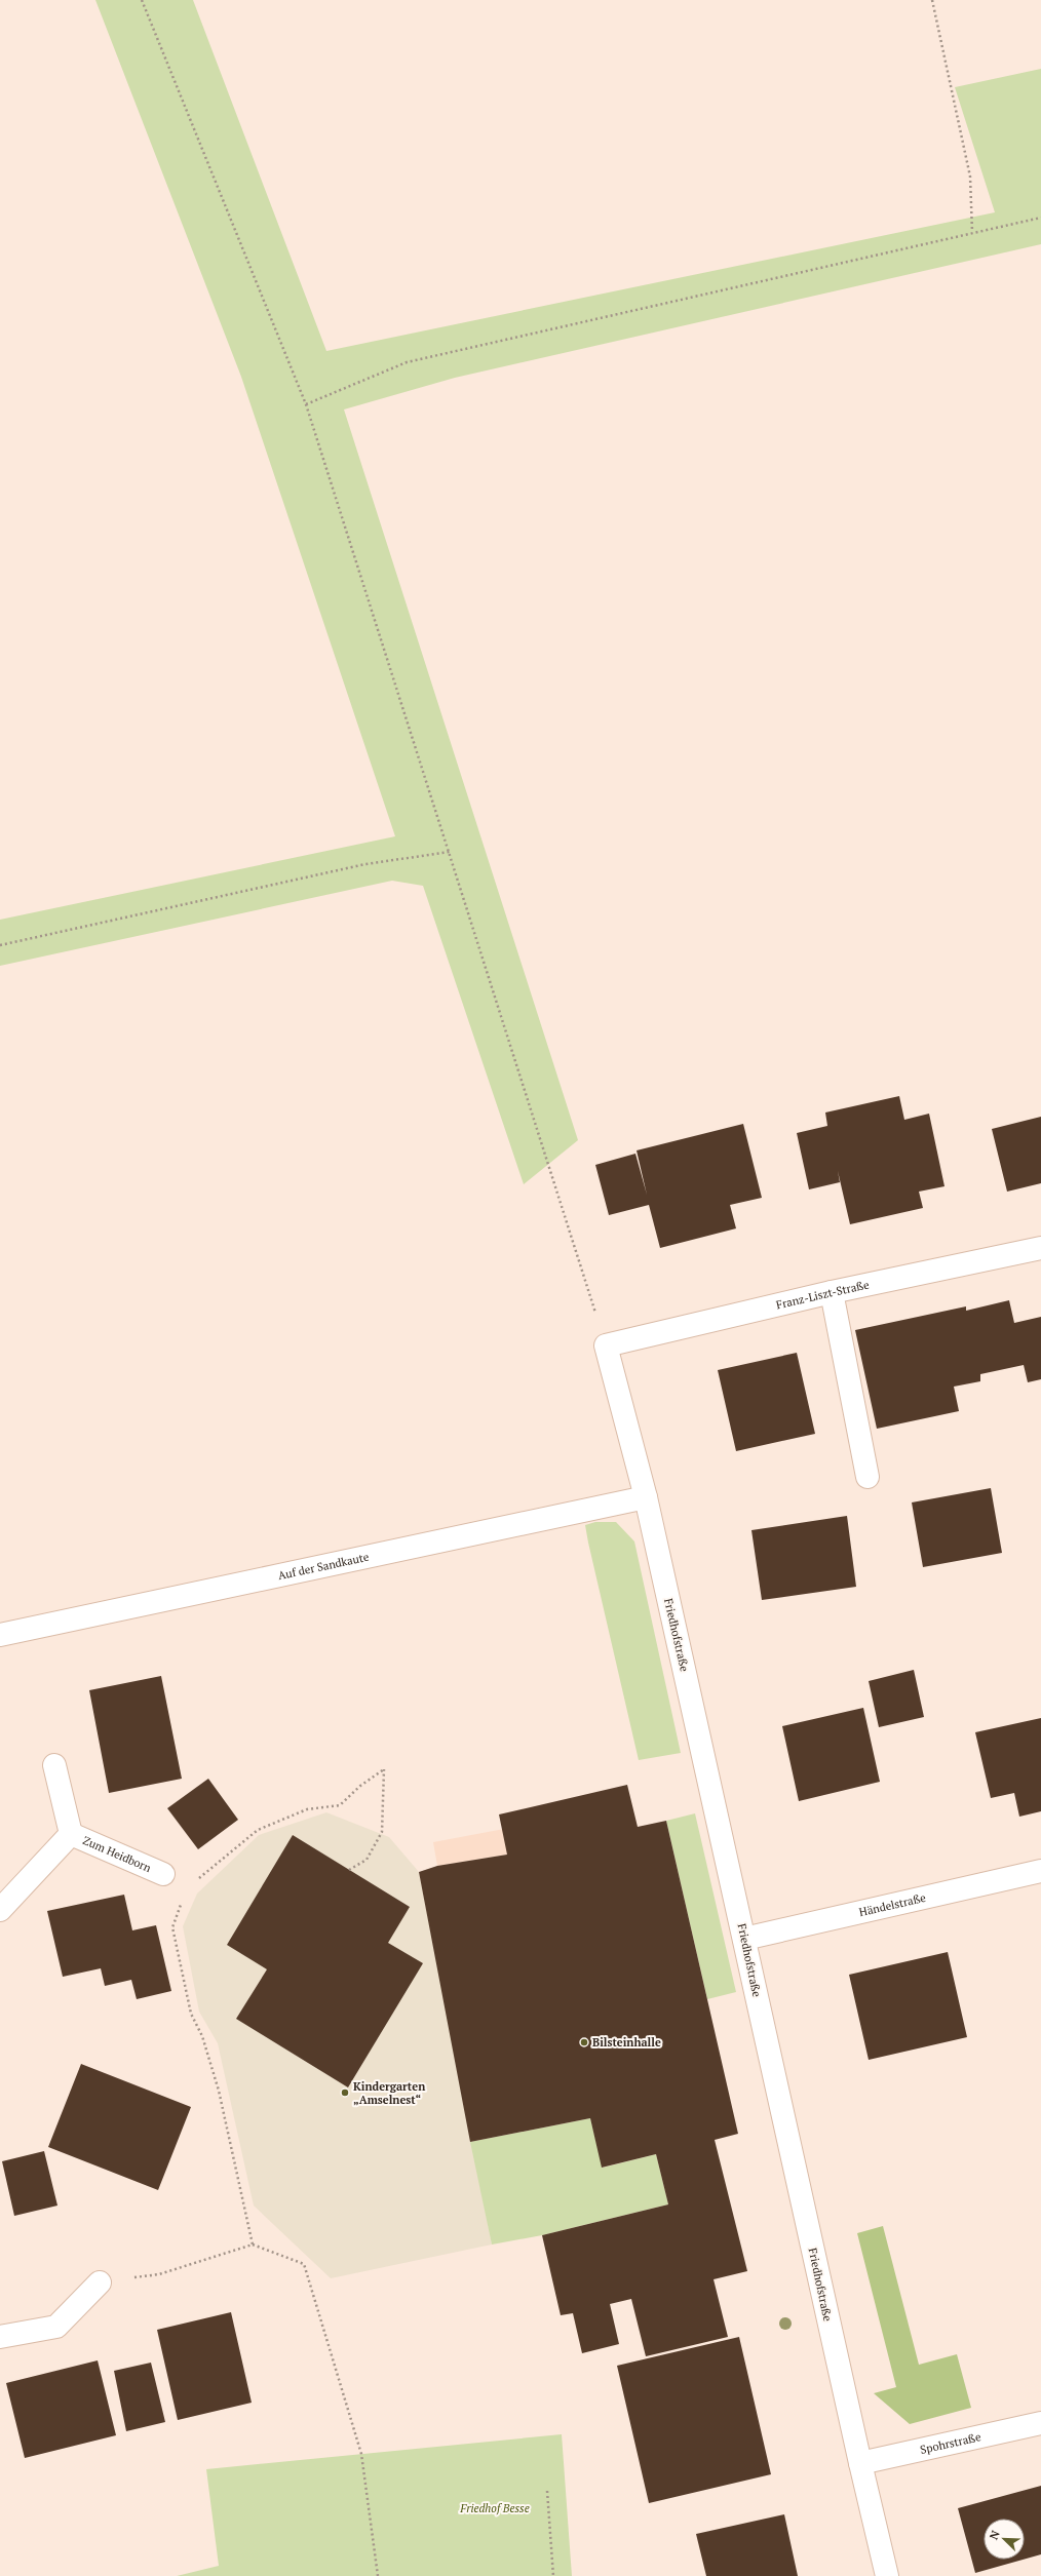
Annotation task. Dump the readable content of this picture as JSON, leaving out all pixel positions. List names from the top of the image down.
{
  "streets": {
    "street": [
      "Franz-Liszt-Straße",
      "Auf der Sandkaute",
      "Friedhofstraße",
      "Zum Heidborn",
      "Händelstraße",
      "Spohrstraße"
    ]
  },
  "crossings": [
    ["Franz-Liszt-Straße", "Friedhofstraße"],
    ["Auf der Sandkaute", "Friedhofstraße"],
    ["Friedhofstraße", "Händelstraße"],
    ["Friedhofstraße", "Spohrstraße"]
  ],
  "parks": ["Friedhof Besse"],
  "places": ["Bilsteinhalle", "Kindergarten „Amselnest“"],
  "north": "top left"
}
